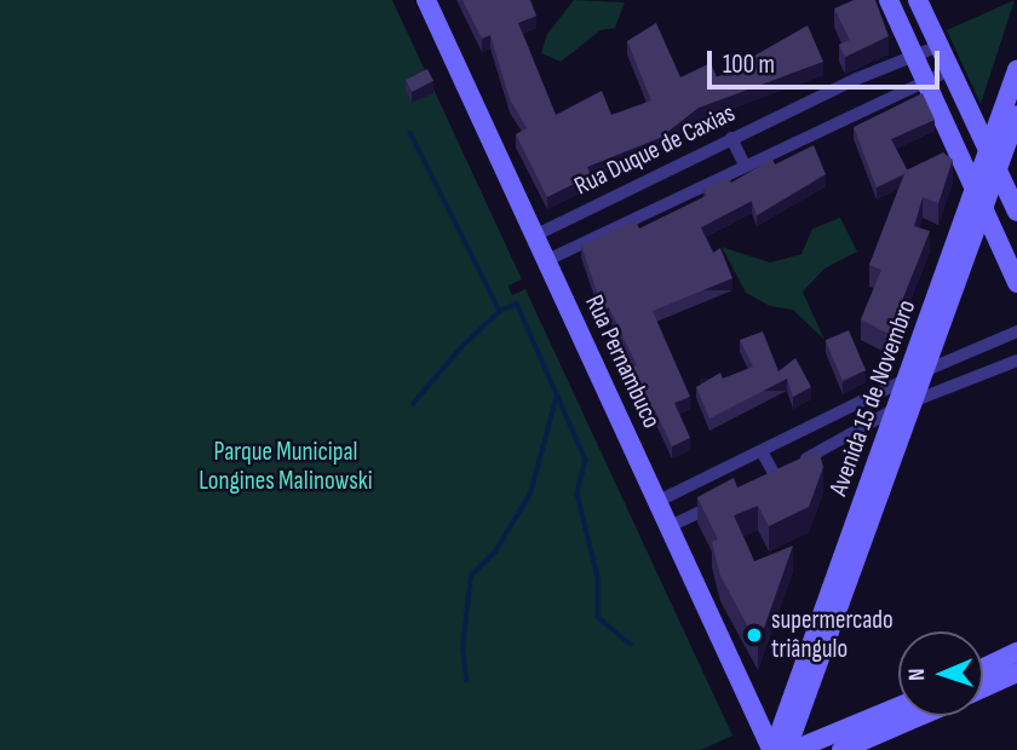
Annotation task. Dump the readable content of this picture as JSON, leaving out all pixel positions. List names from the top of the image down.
{
  "streets": {
    "main road": ["Rua Pernambuco", "Avenida 15 de Novembro"],
    "street": ["Rua Duque de Caxias"]
  },
  "crossings": [
    ["Rua Duque de Caxias", "Rua Pernambuco"],
    ["Rua Pernambuco", "Avenida 15 de Novembro"]
  ],
  "parks": ["Parque Municipal Longines Malinowski"],
  "places": ["supermercado triângulo"],
  "scale_bar": "100 m",
  "north": "left"
}
